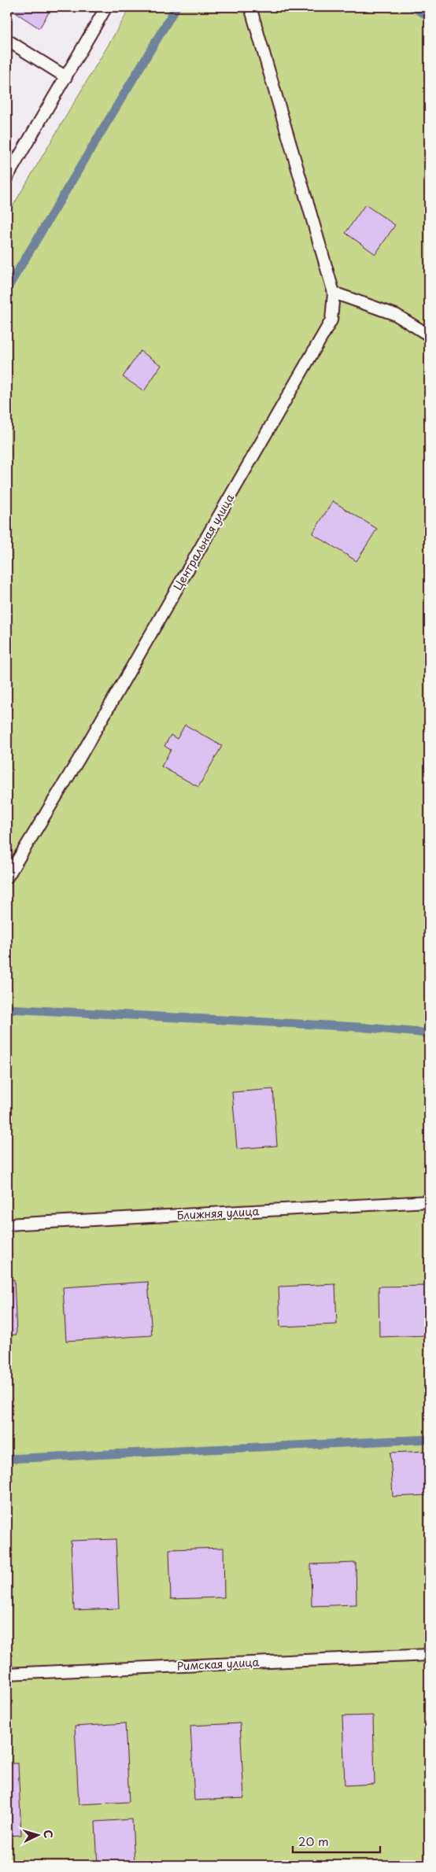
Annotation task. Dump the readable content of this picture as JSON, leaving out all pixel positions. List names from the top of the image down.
{
  "streets": {
    "lane": ["Центральная улица", "Ближняя улица", "Римская улица"]
  },
  "scale_bar": "20 m",
  "north": "right"
}
